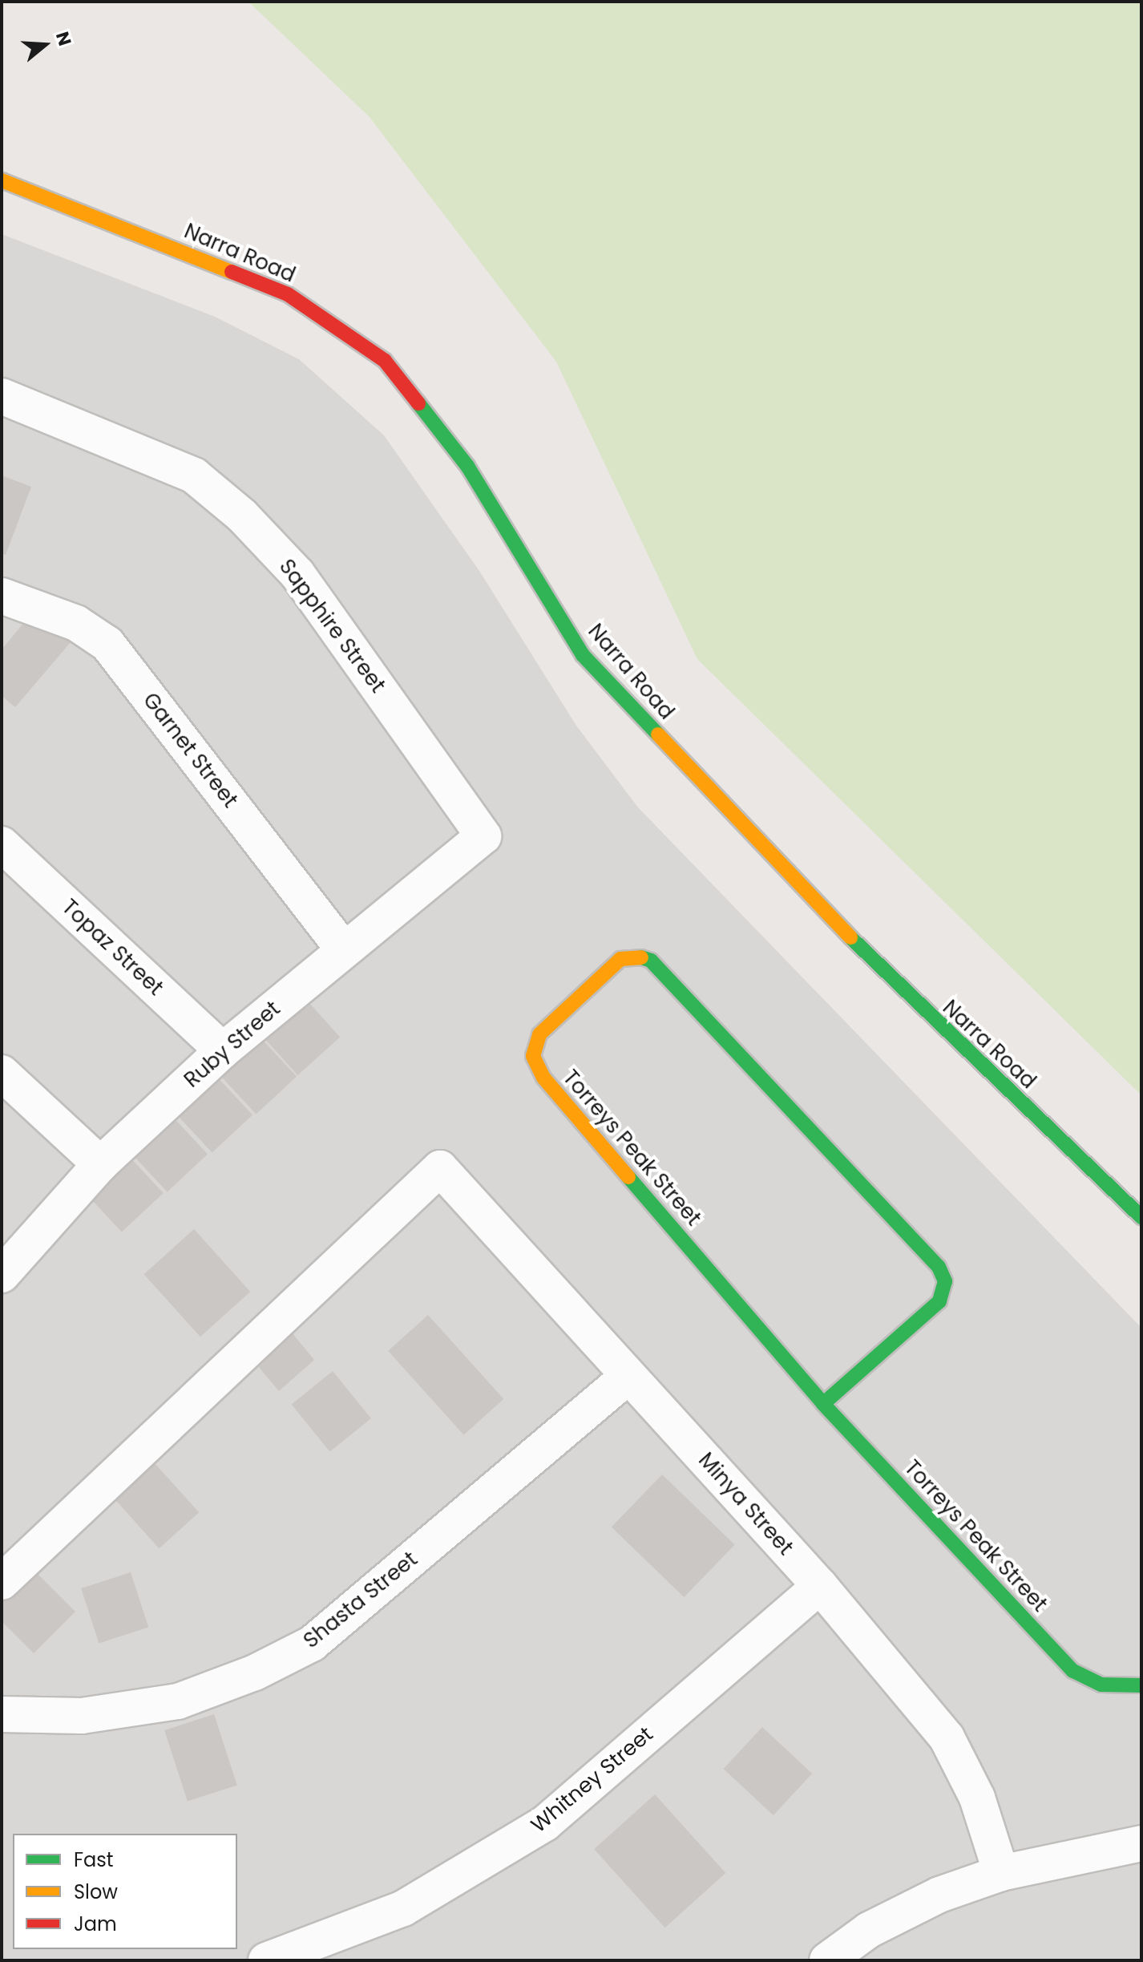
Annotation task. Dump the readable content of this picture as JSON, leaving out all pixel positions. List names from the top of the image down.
{
  "streets": {
    "street": [
      "Narra Road",
      "Sapphire Street",
      "Garnet Street",
      "Topaz Street",
      "Ruby Street",
      "Torreys Peak Street",
      "Minya Street",
      "Shasta Street",
      "Whitney Street"
    ]
  },
  "crossings": [
    ["Sapphire Street", "Ruby Street"],
    ["Garnet Street", "Ruby Street"],
    ["Topaz Street", "Ruby Street"],
    ["Minya Street", "Shasta Street"],
    ["Minya Street", "Whitney Street"]
  ],
  "legend": ["Fast", "Slow", "Jam"],
  "north": "right"
}
